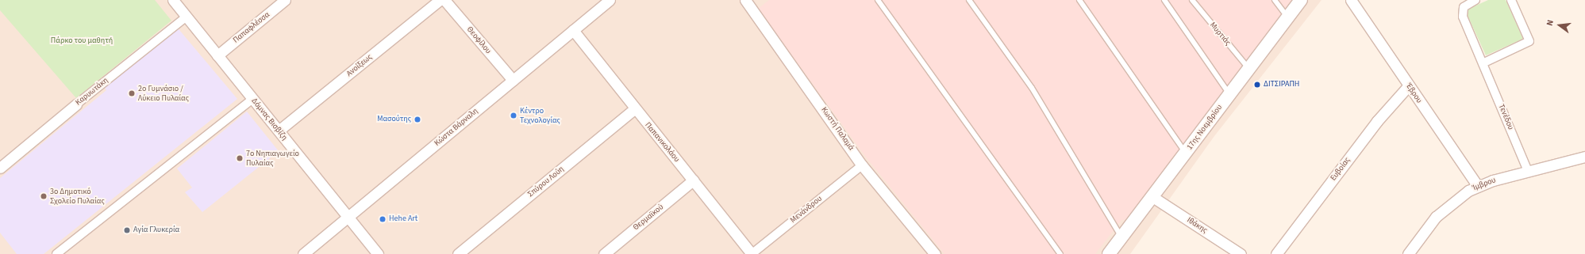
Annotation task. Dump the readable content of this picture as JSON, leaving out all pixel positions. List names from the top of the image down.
{
  "streets": {
    "street": [
      "Παπαφλέσσα",
      "Θεοφίλου",
      "Ανοίξεως",
      "Καρυωτάκη",
      "Έβρου",
      "Τενέδου",
      "Δόμνας Βισβίζη",
      "Κώστα Βάρναλη",
      "17ης Νοεμβρίου",
      "Κωστή Παλαμά",
      "Παπανικολάου",
      "Ευβοίας",
      "Σπύρου Λούη",
      "Ίμβρου",
      "Μενάνδρου",
      "Θερμαϊκού",
      "Ιθάκης"
    ],
    "lane": ["Μυρτιάς"]
  },
  "crossings": [
    ["Παπαφλέσσα", "Δόμνας Βισβίζη"],
    ["Μυρτιάς", "17ης Νοεμβρίου"],
    ["Θεοφίλου", "Κώστα Βάρναλη"],
    ["Ανοίξεως", "Δόμνας Βισβίζη"],
    ["Καρυωτάκη", "Δόμνας Βισβίζη"],
    ["Έβρου", "Ευβοίας"],
    ["Έβρου", "Ίμβρου"],
    ["Τενέδου", "Ίμβρου"],
    ["Δόμνας Βισβίζη", "Κώστα Βάρναλη"],
    ["Κώστα Βάρναλη", "Παπανικολάου"],
    ["17ης Νοεμβρίου", "Ιθάκης"],
    ["Κωστή Παλαμά", "Μενάνδρου"],
    ["Παπανικολάου", "Σπύρου Λούη"],
    ["Παπανικολάου", "Μενάνδρου"],
    ["Παπανικολάου", "Θερμαϊκού"]
  ],
  "parks": ["Πάρκο του μαθητή"],
  "places": [
    "ΔΙΤΣΙΡΑΠΗ",
    "2o Γυμνάσιο / Λύκειο Πυλαίας",
    "Κέντρο Τεχνολογίας",
    "Μασούτης",
    "7ο Νηπιαγωγείο Πυλαίας",
    "3ο Δημοτικό Σχολείο Πυλαίας",
    "Hehe Art",
    "Αγία Γλυκερία"
  ],
  "north": "left"
}
